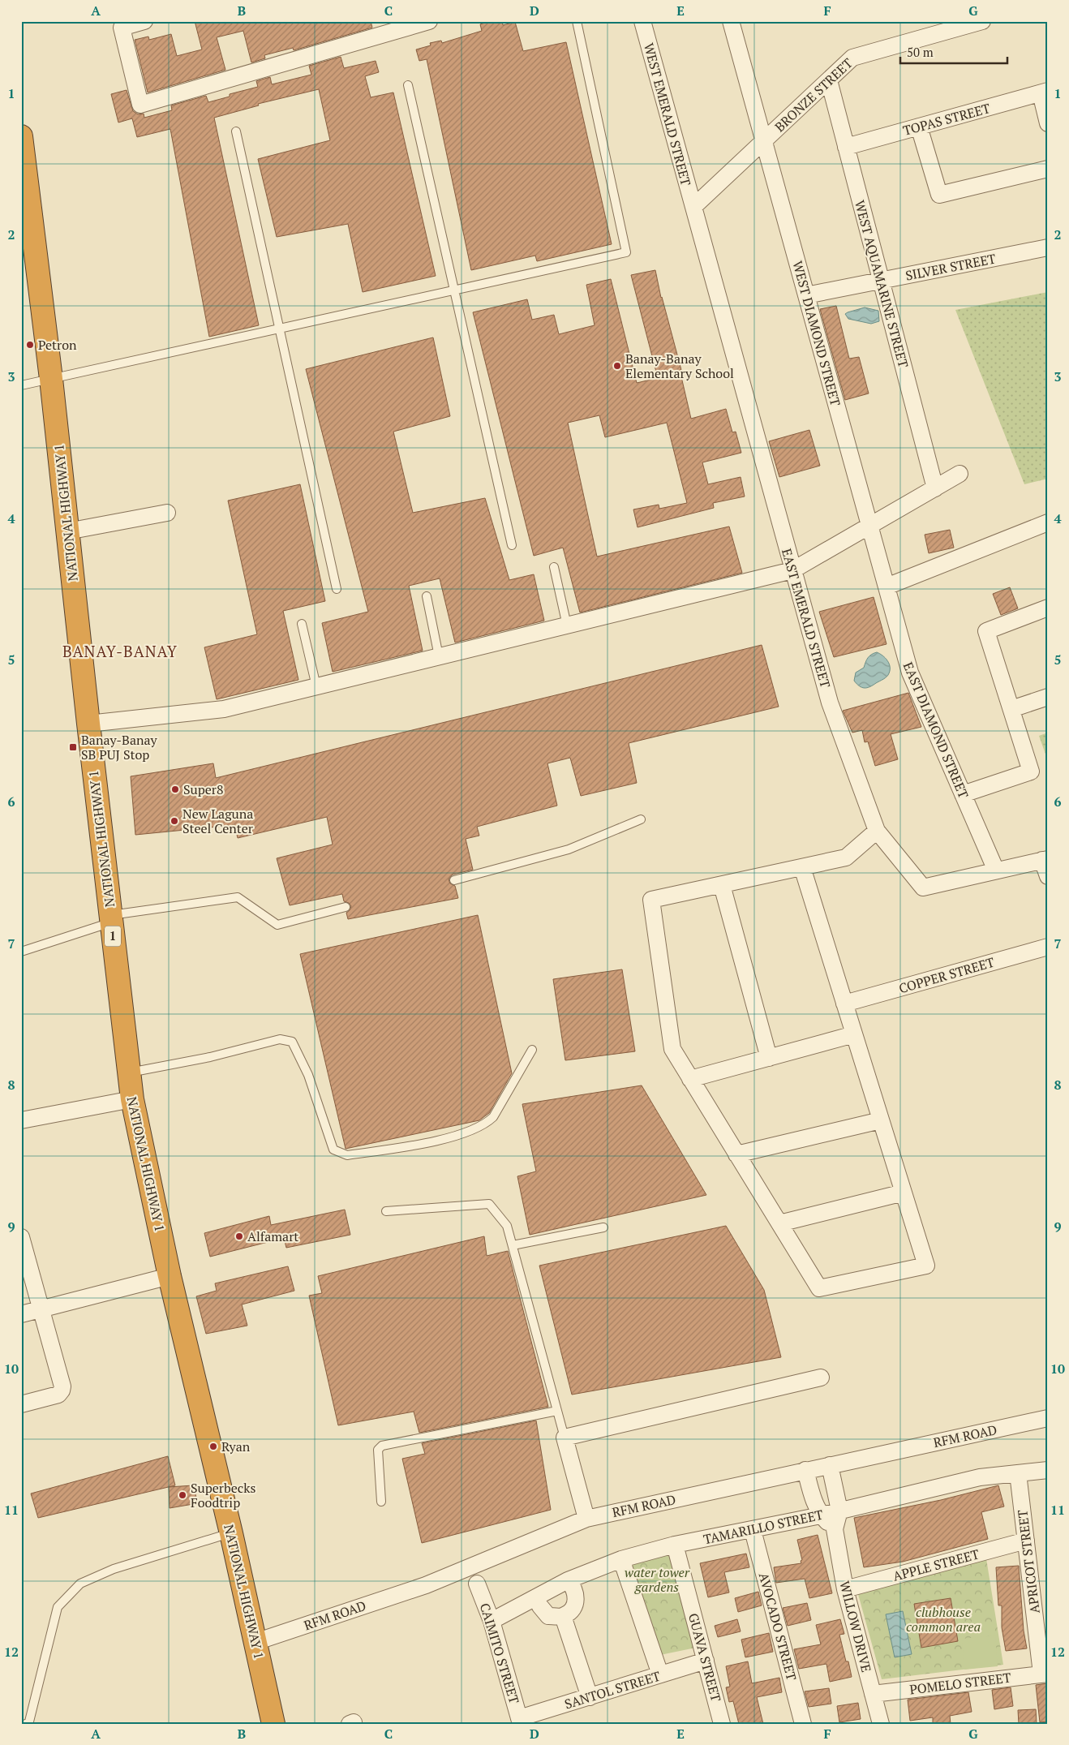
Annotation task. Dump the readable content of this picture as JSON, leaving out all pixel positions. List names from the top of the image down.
{
  "streets": {
    "highway": ["NATIONAL HIGHWAY 1", "1"],
    "street": [
      "BRONZE STREET",
      "WEST EMERALD STREET",
      "TOPAS STREET",
      "SILVER STREET",
      "WEST AQUAMARINE STREET",
      "WEST DIAMOND STREET",
      "EAST EMERALD STREET",
      "EAST DIAMOND STREET",
      "COPPER STREET",
      "RFM ROAD",
      "TAMARILLO STREET",
      "APRICOT STREET",
      "APPLE STREET",
      "AVOCADO STREET",
      "WILLOW DRIVE",
      "CAIMITO STREET",
      "GUAVA STREET",
      "POMELO STREET",
      "SANTOL STREET"
    ]
  },
  "crossings": [
    ["BRONZE STREET", "WEST EMERALD STREET"],
    ["BRONZE STREET", "WEST AQUAMARINE STREET"],
    ["BRONZE STREET", "WEST DIAMOND STREET"],
    ["BRONZE STREET", "EAST EMERALD STREET"],
    ["WEST EMERALD STREET", "EAST EMERALD STREET"],
    ["TOPAS STREET", "WEST AQUAMARINE STREET"],
    ["SILVER STREET", "WEST AQUAMARINE STREET"],
    ["SILVER STREET", "WEST DIAMOND STREET"],
    ["WEST DIAMOND STREET", "EAST DIAMOND STREET"],
    ["NATIONAL HIGHWAY 1", "RFM ROAD"],
    ["EAST EMERALD STREET", "EAST DIAMOND STREET"],
    ["TAMARILLO STREET", "APRICOT STREET"],
    ["TAMARILLO STREET", "AVOCADO STREET"],
    ["TAMARILLO STREET", "CAIMITO STREET"],
    ["TAMARILLO STREET", "GUAVA STREET"],
    ["APRICOT STREET", "APPLE STREET"],
    ["APRICOT STREET", "POMELO STREET"],
    ["APPLE STREET", "WILLOW DRIVE"],
    ["WILLOW DRIVE", "POMELO STREET"],
    ["CAIMITO STREET", "SANTOL STREET"],
    ["GUAVA STREET", "SANTOL STREET"]
  ],
  "districts": ["BANAY-BANAY"],
  "parks": ["water tower gardens", "clubhouse common area"],
  "places": {
    "other": [
      "Petron",
      "Banay-Banay Elementary School",
      "Super8",
      "New Laguna Steel Center",
      "Alfamart",
      "Ryan",
      "Superbecks Foodtrip"
    ],
    "transit": ["Banay-Banay SB PUJ Stop"]
  },
  "scale_bar": "50 m",
  "grid": {
    "columns": [
      "A",
      "B",
      "C",
      "D",
      "E",
      "F",
      "G"
    ],
    "rows": [
      "1",
      "2",
      "3",
      "4",
      "5",
      "6",
      "7",
      "8",
      "9",
      "10",
      "11",
      "12"
    ]
  }
}
